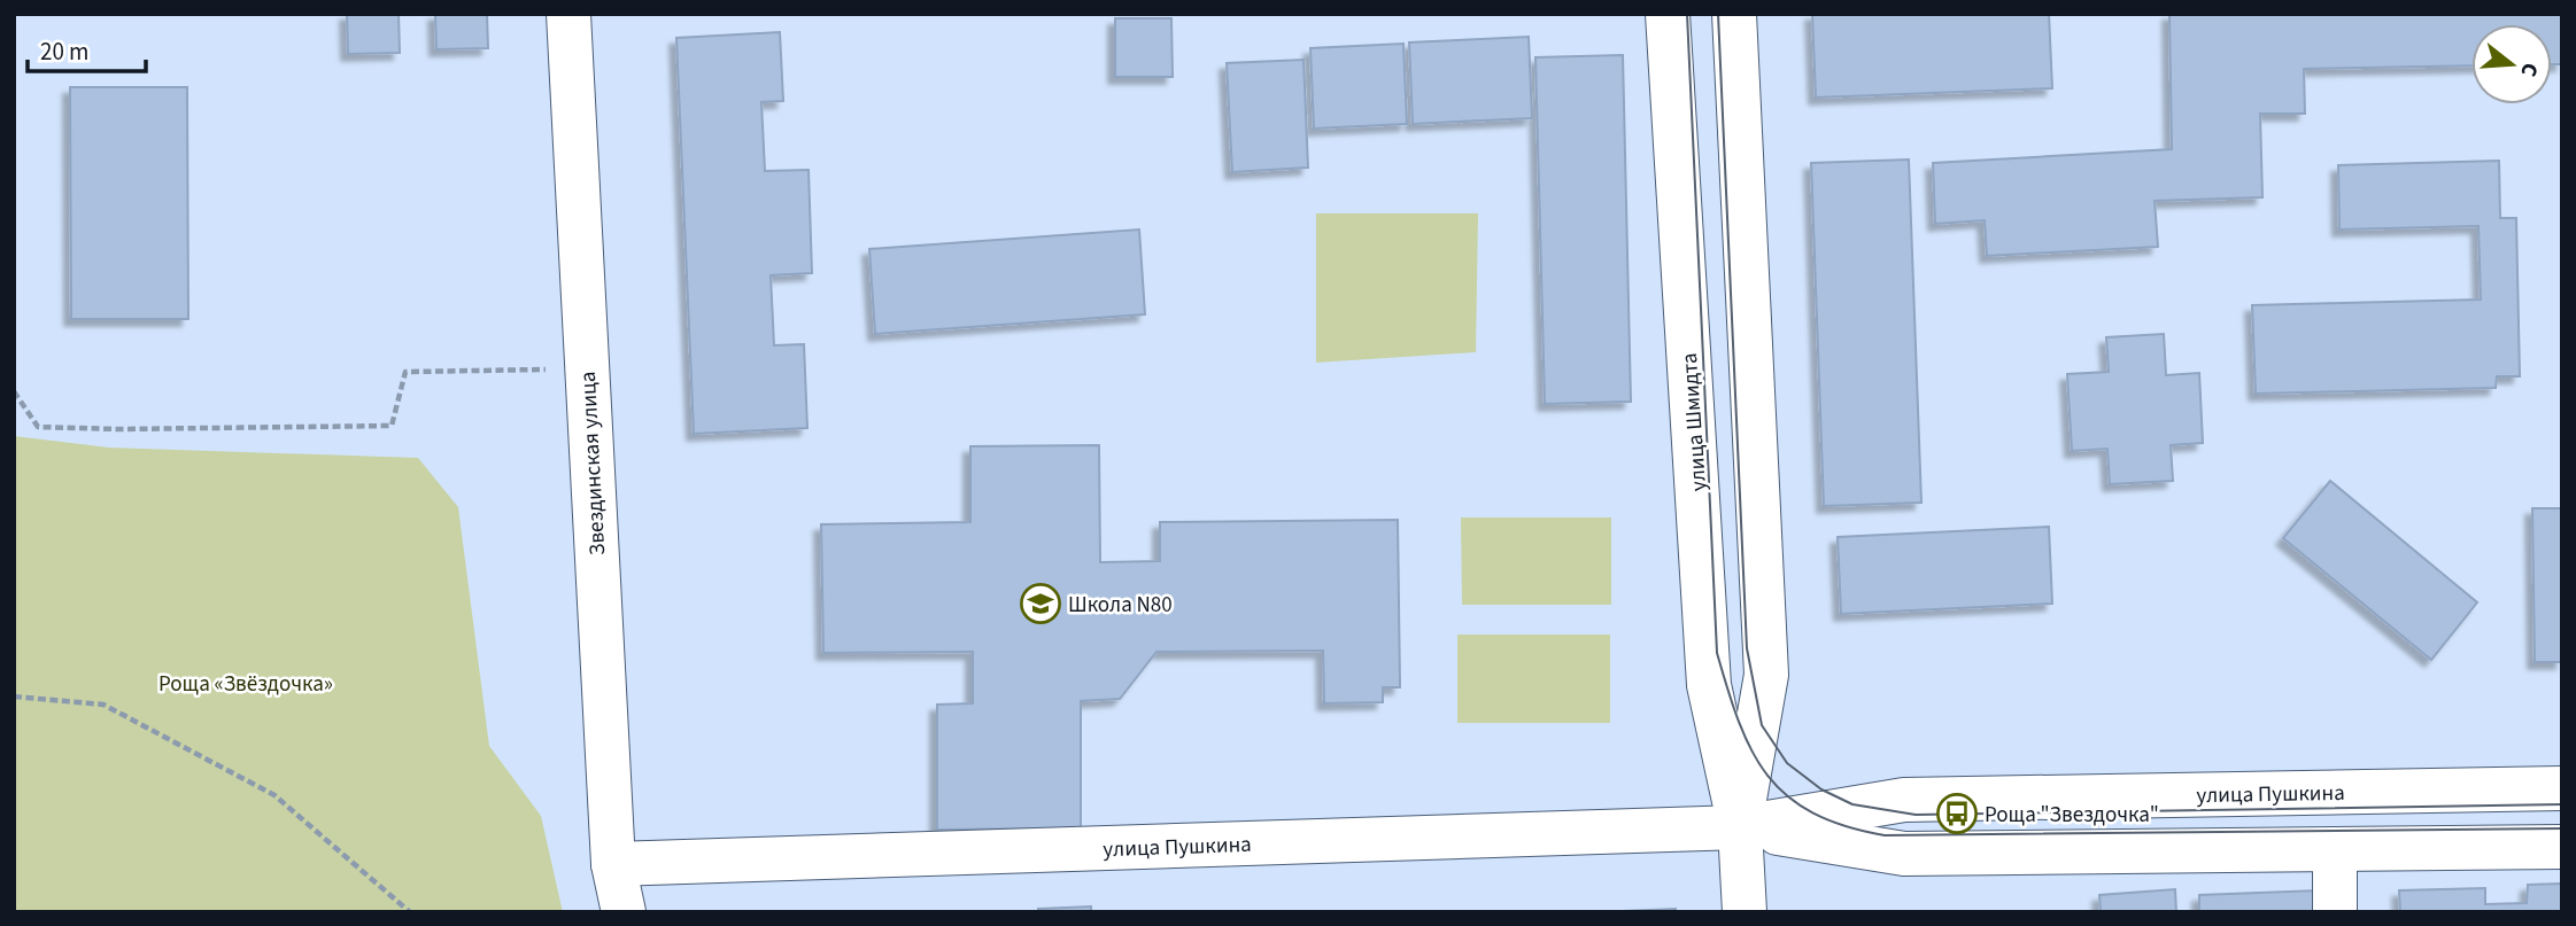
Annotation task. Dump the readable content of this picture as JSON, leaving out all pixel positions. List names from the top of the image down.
{
  "streets": {
    "street": ["улица Шмидта", "Звездинская улица", "улица Пушкина"]
  },
  "crossings": [
    ["улица Шмидта", "улица Пушкина"],
    ["Звездинская улица", "улица Пушкина"]
  ],
  "parks": ["Роща «Звёздочка»"],
  "places": {
    "school or university": ["Школа N80"],
    "bus stop": ["Роща \"Звездочка\""]
  },
  "scale_bar": "20 m",
  "north": "right"
}
